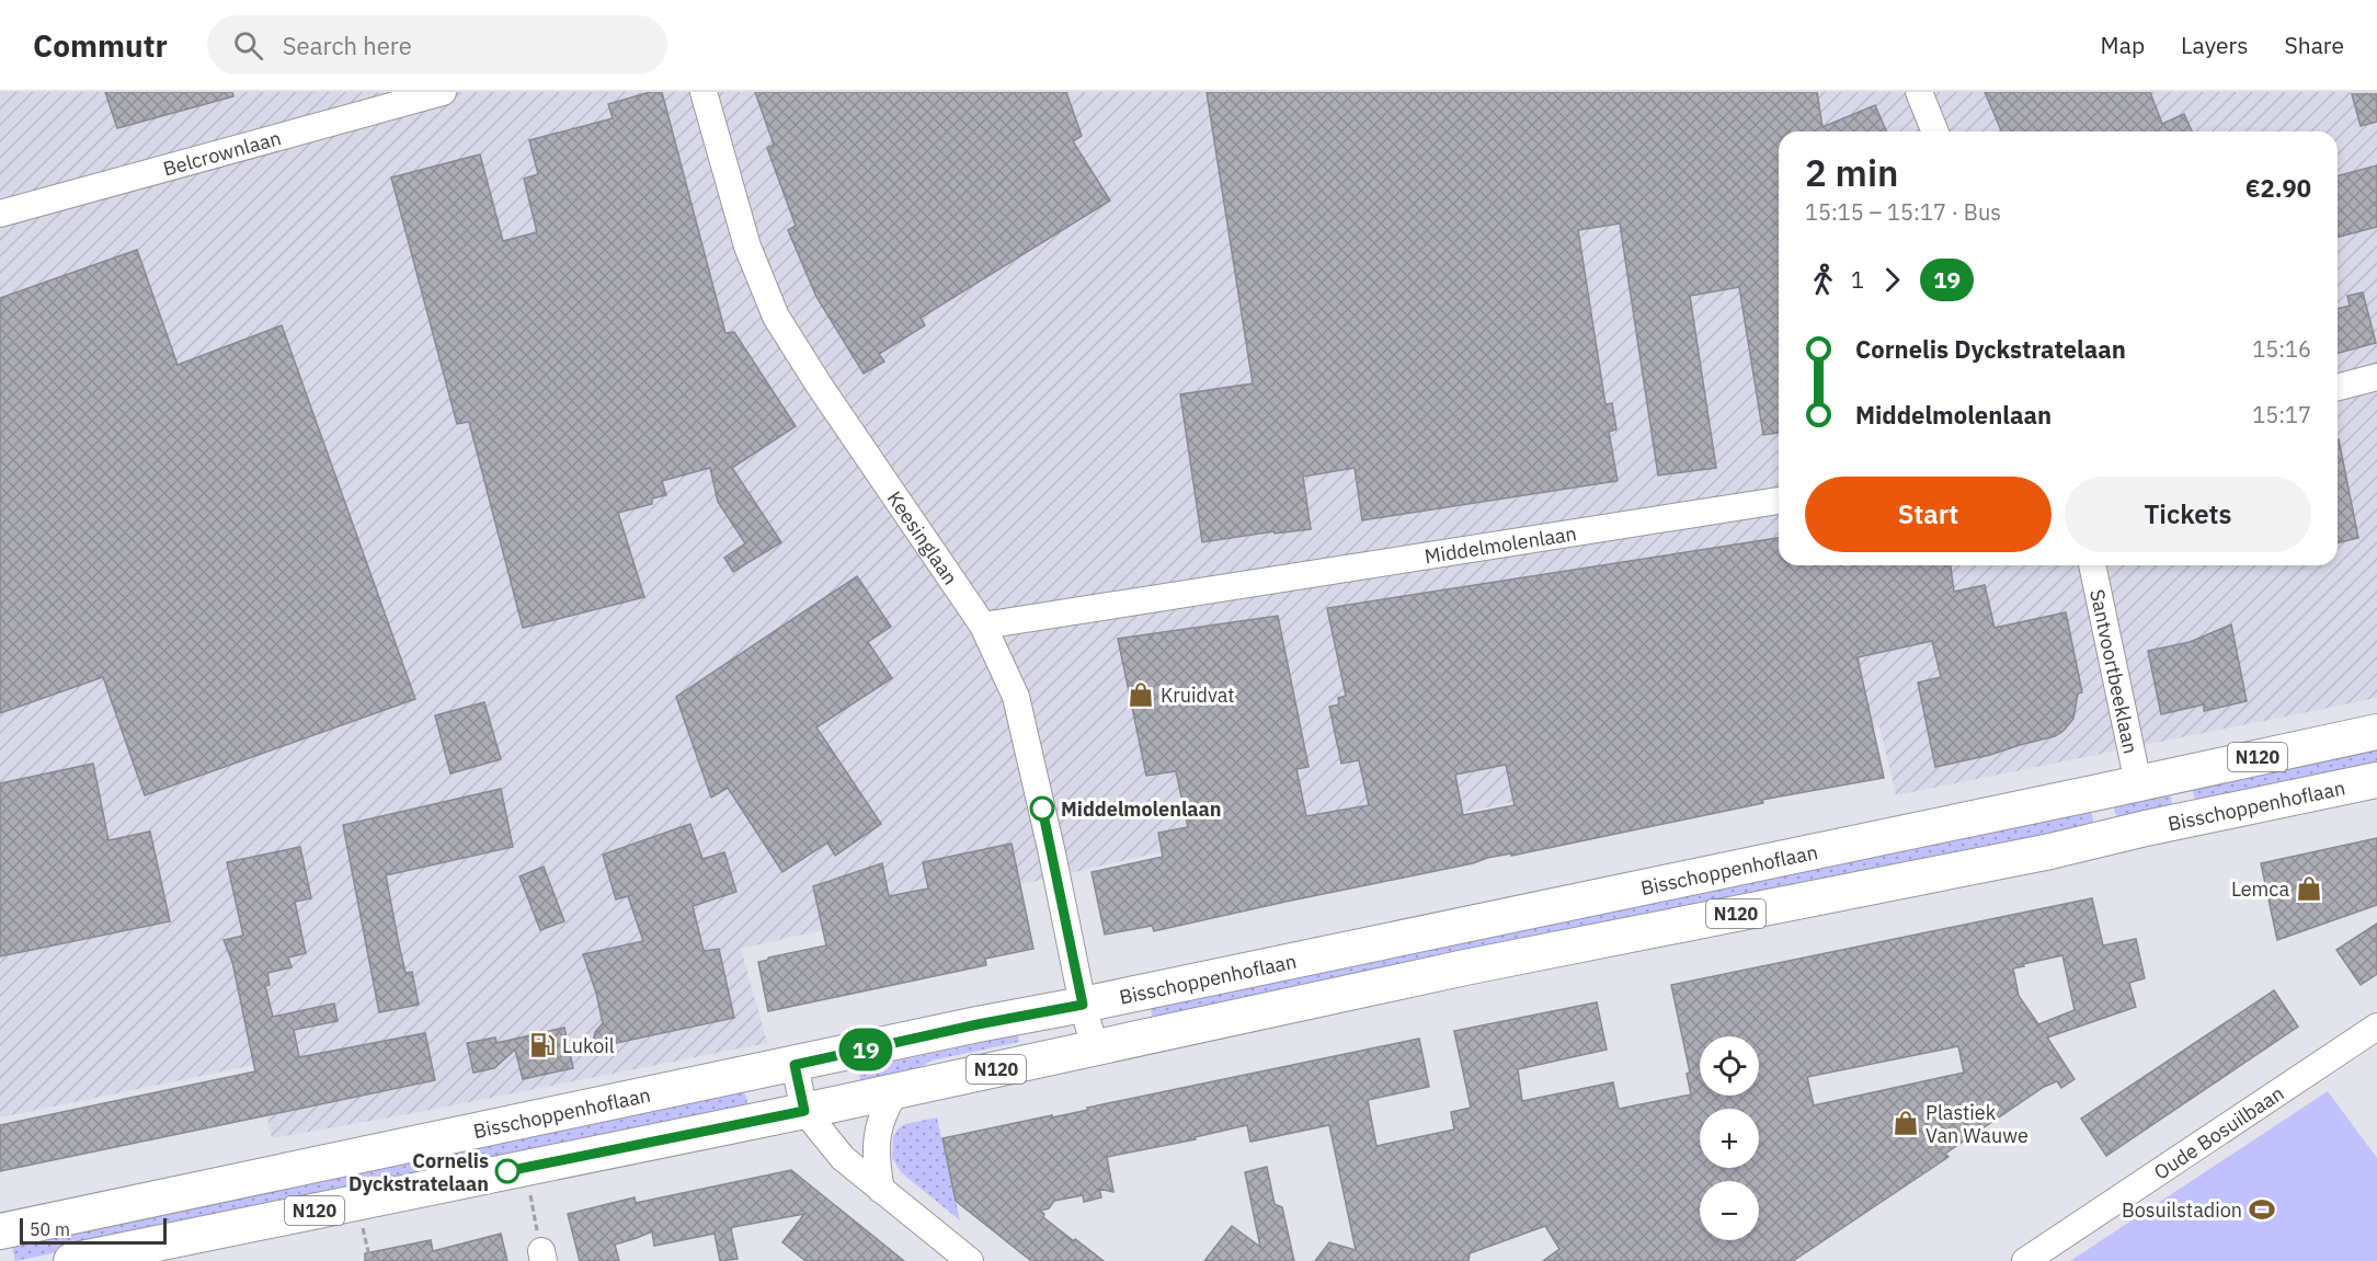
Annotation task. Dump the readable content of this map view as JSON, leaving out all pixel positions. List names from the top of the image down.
{
  "streets": {
    "main road": ["N120", "Bisschoppenhoflaan"],
    "street": [
      "Belcrownlaan",
      "Keesinglaan",
      "Middelmolenlaan",
      "Santvoortbeeklaan",
      "Oude Bosuilbaan"
    ]
  },
  "crossings": [
    ["Keesinglaan", "Middelmolenlaan"],
    ["Keesinglaan", "Bisschoppenhoflaan"],
    ["Santvoortbeeklaan", "Bisschoppenhoflaan"]
  ],
  "places": {
    "shop": ["Kruidvat", "Lemca", "Plastiek Van Wauwe"],
    "other": ["Middelmolenlaan", "Cornelis Dyckstratelaan"],
    "fuel station": ["Lukoil"],
    "sports": ["Bosuilstadion"]
  },
  "lines": ["bus line 19"],
  "scale_bar": "50 m",
  "page": {
    "header": "Commutr",
    "search": "Search here",
    "nav": ["Map", "Layers", "Share"],
    "on_map": "19",
    "heading": ["2 min", "15:15 – 15:17 · Bus", "€2.90"],
    "legs": ["1", "19"],
    "list": [
      {
        "name": "Cornelis Dyckstratelaan",
        "value": "15:16"
      },
      {
        "name": "Middelmolenlaan",
        "value": "15:17"
      }
    ],
    "buttons": ["Start", "Tickets"],
    "map_buttons": ["+", "−"],
    "scale": "50 m"
  }
}
